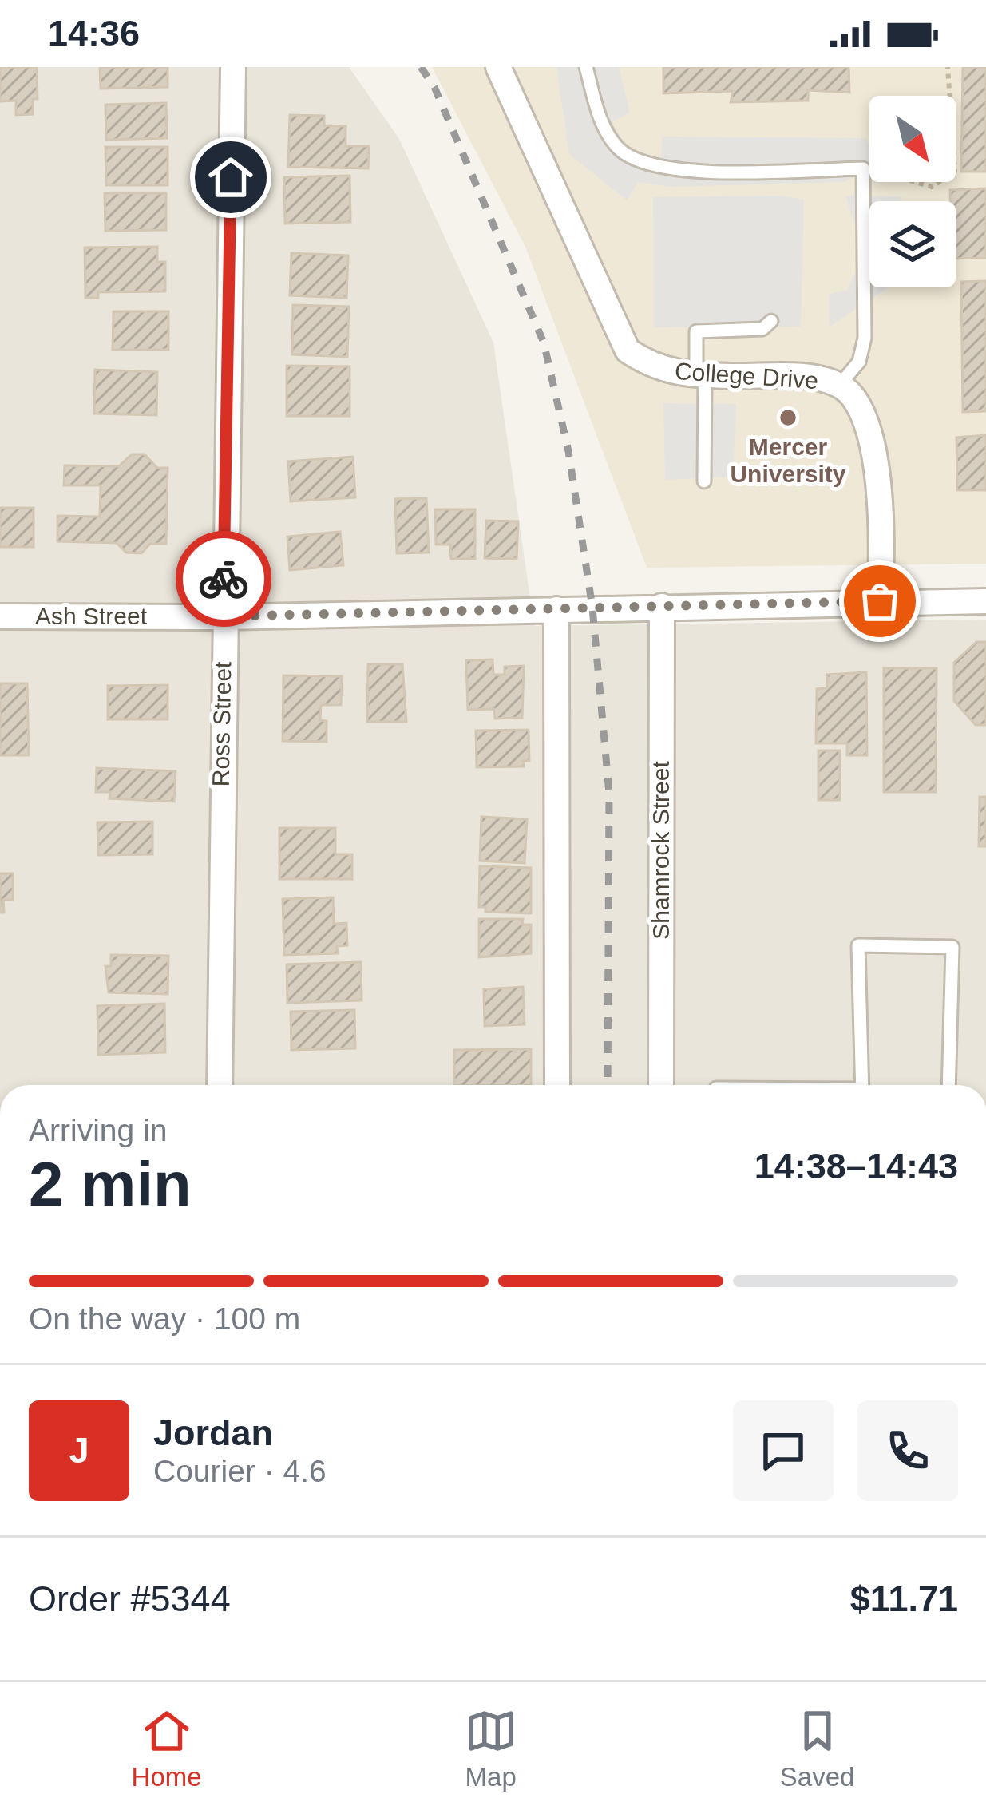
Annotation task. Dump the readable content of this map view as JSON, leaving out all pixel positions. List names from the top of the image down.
{
  "streets": {
    "street": [
      "College Drive",
      "Ash Street",
      "Ross Street",
      "Shamrock Street"
    ]
  },
  "crossings": [
    ["College Drive", "Ash Street"],
    ["Ash Street", "Ross Street"],
    ["Ash Street", "Shamrock Street"]
  ],
  "places": ["Mercer University"],
  "north": "bottom right",
  "page": {
    "status": "14:36",
    "heading": ["2 min", "Arriving in", "14:38–14:43"],
    "panel": [
      "Jordan",
      "Courier · 4.6",
      "Order #5344",
      "$11.71"
    ],
    "bar": "On the way · 100 m",
    "round": "J",
    "tabs": ["Home", "Map", "Saved"]
  }
}
